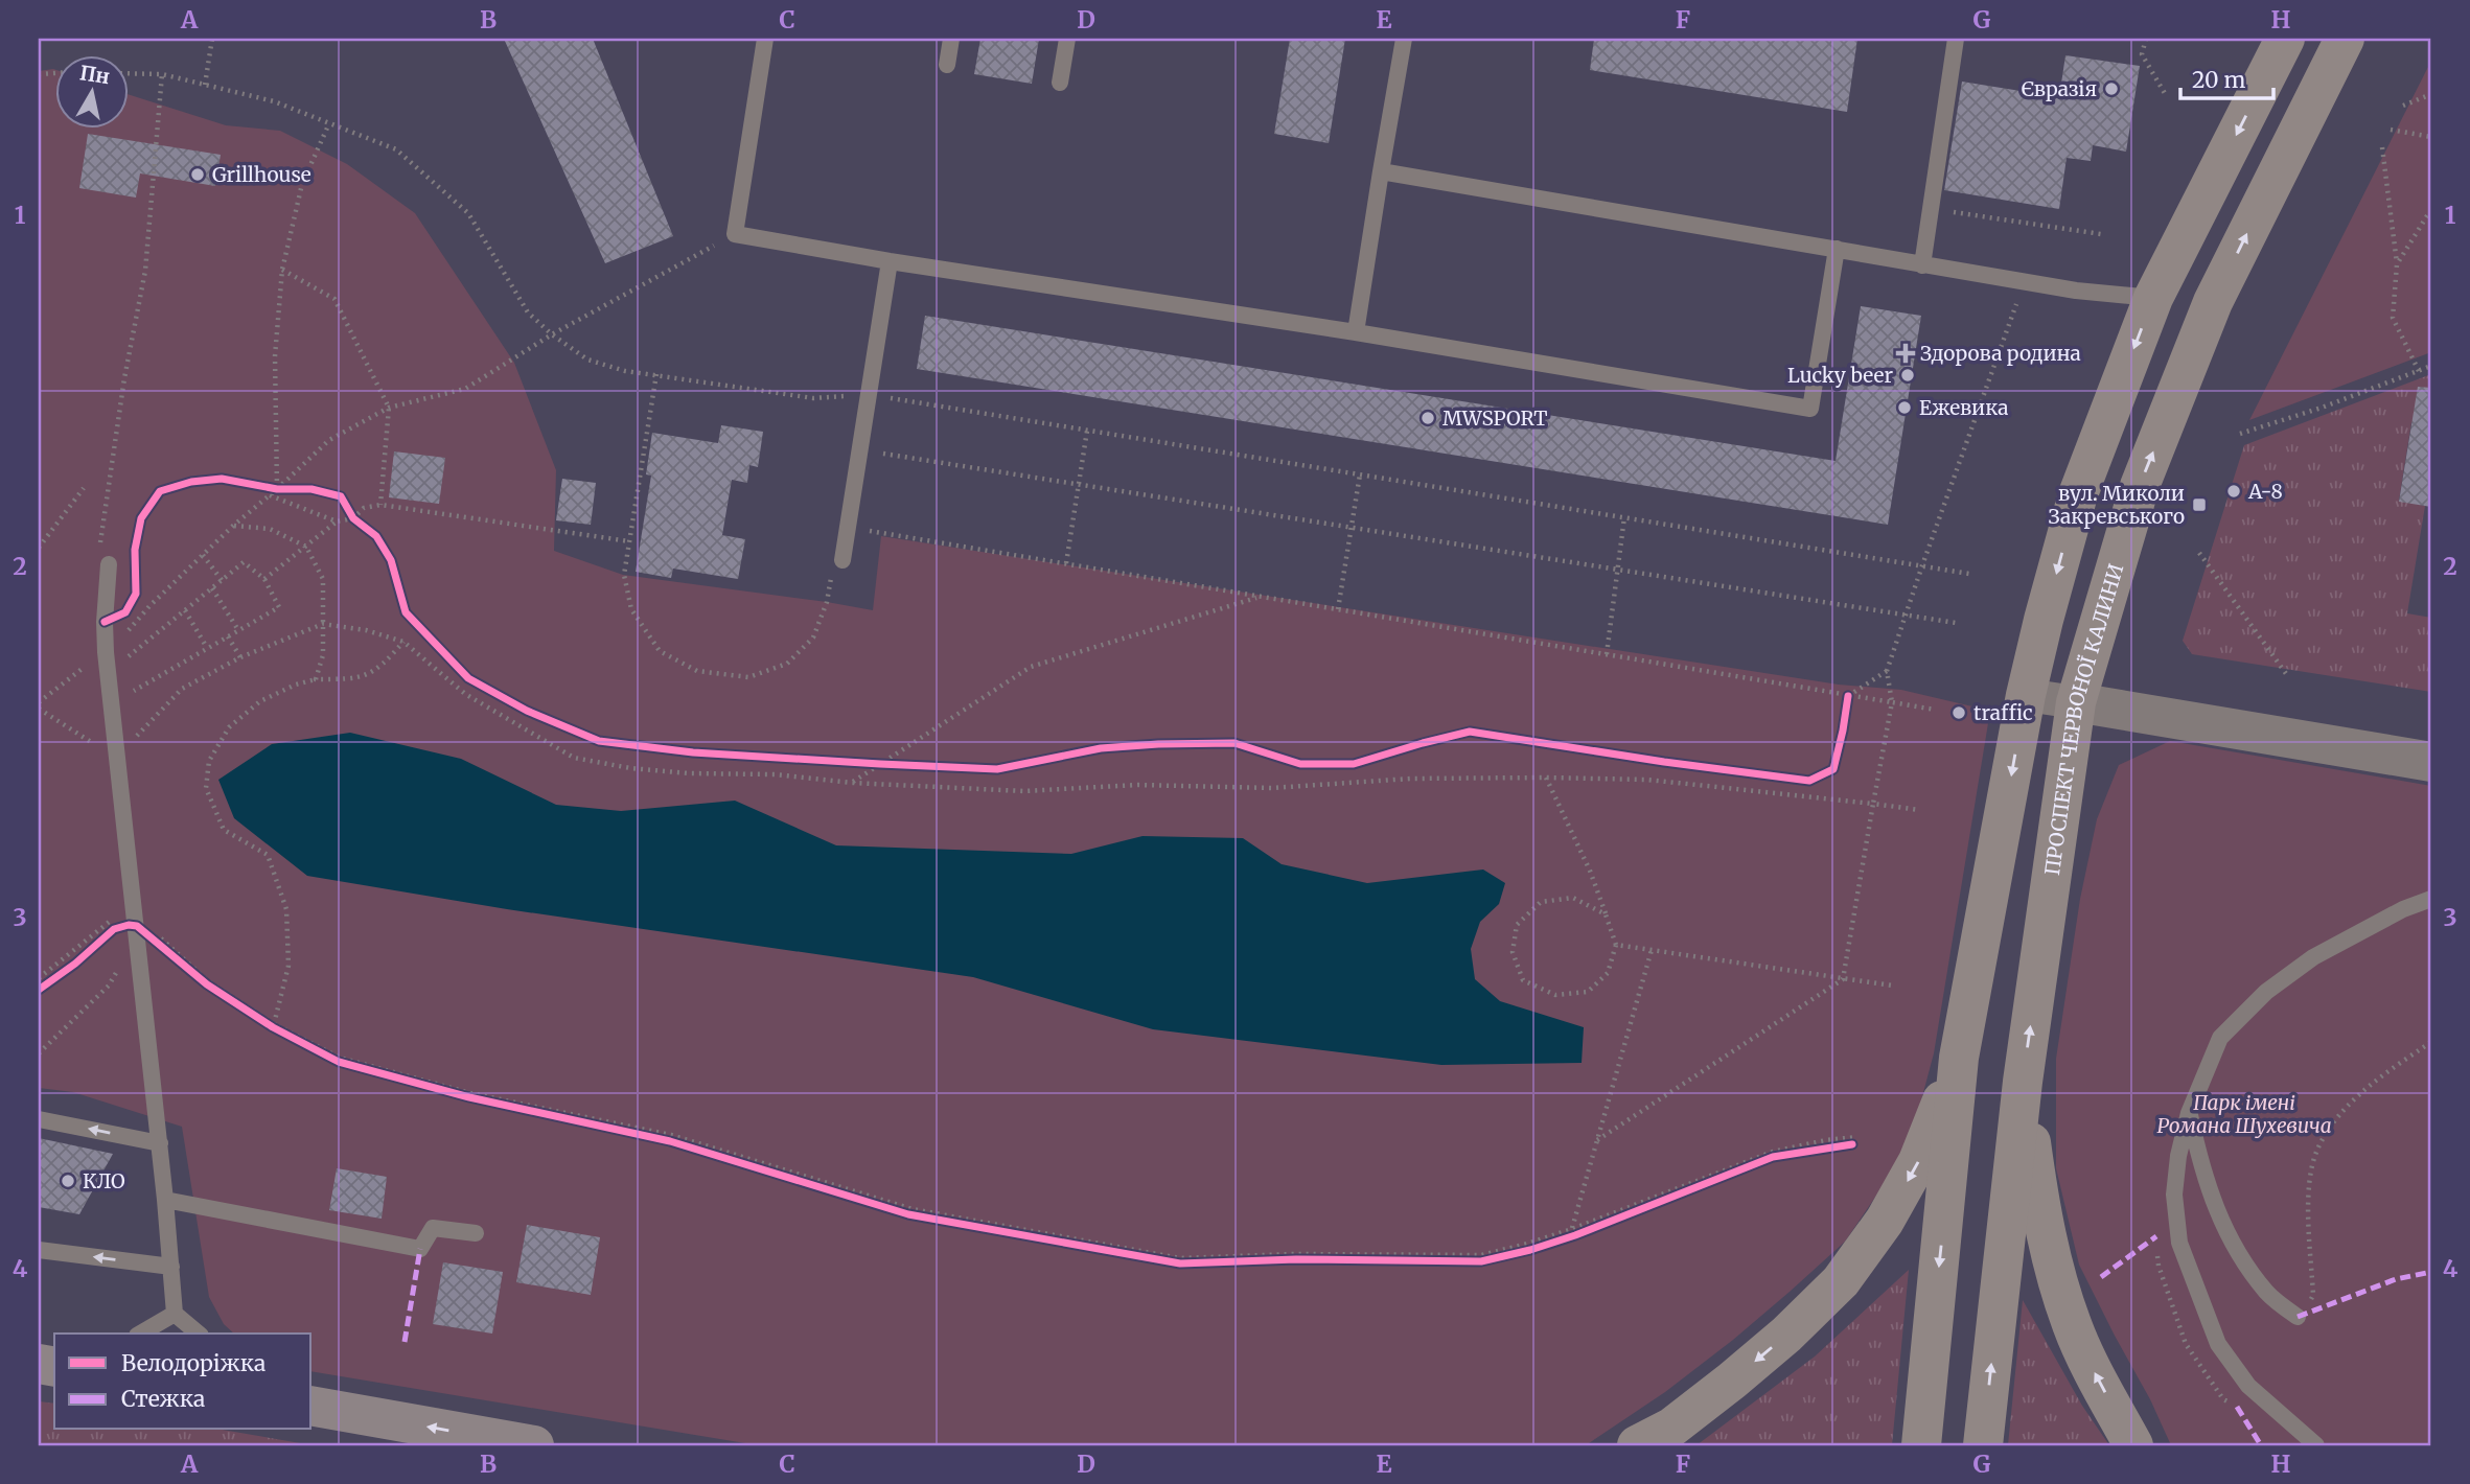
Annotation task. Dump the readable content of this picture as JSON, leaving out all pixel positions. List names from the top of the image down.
{
  "streets": {
    "main road": ["ПРОСПЕКТ ЧЕРВОНОЇ КАЛИНИ"]
  },
  "parks": ["Парк імені Романа Шухевича"],
  "places": {
    "other": [
      "Євразія",
      "Grillhouse",
      "Lucky beer",
      "Ежевика",
      "MWSPORT",
      "А-8",
      "traffic",
      "КЛО"
    ],
    "health": ["Здорова родина"],
    "transit": ["вул. Миколи Закревського"]
  },
  "legend": ["Велодоріжка", "Стежка"],
  "scale_bar": "20 m",
  "north": "top",
  "grid": {
    "columns": [
      "A",
      "B",
      "C",
      "D",
      "E",
      "F",
      "G",
      "H"
    ],
    "rows": [
      "1",
      "2",
      "3",
      "4"
    ]
  }
}
